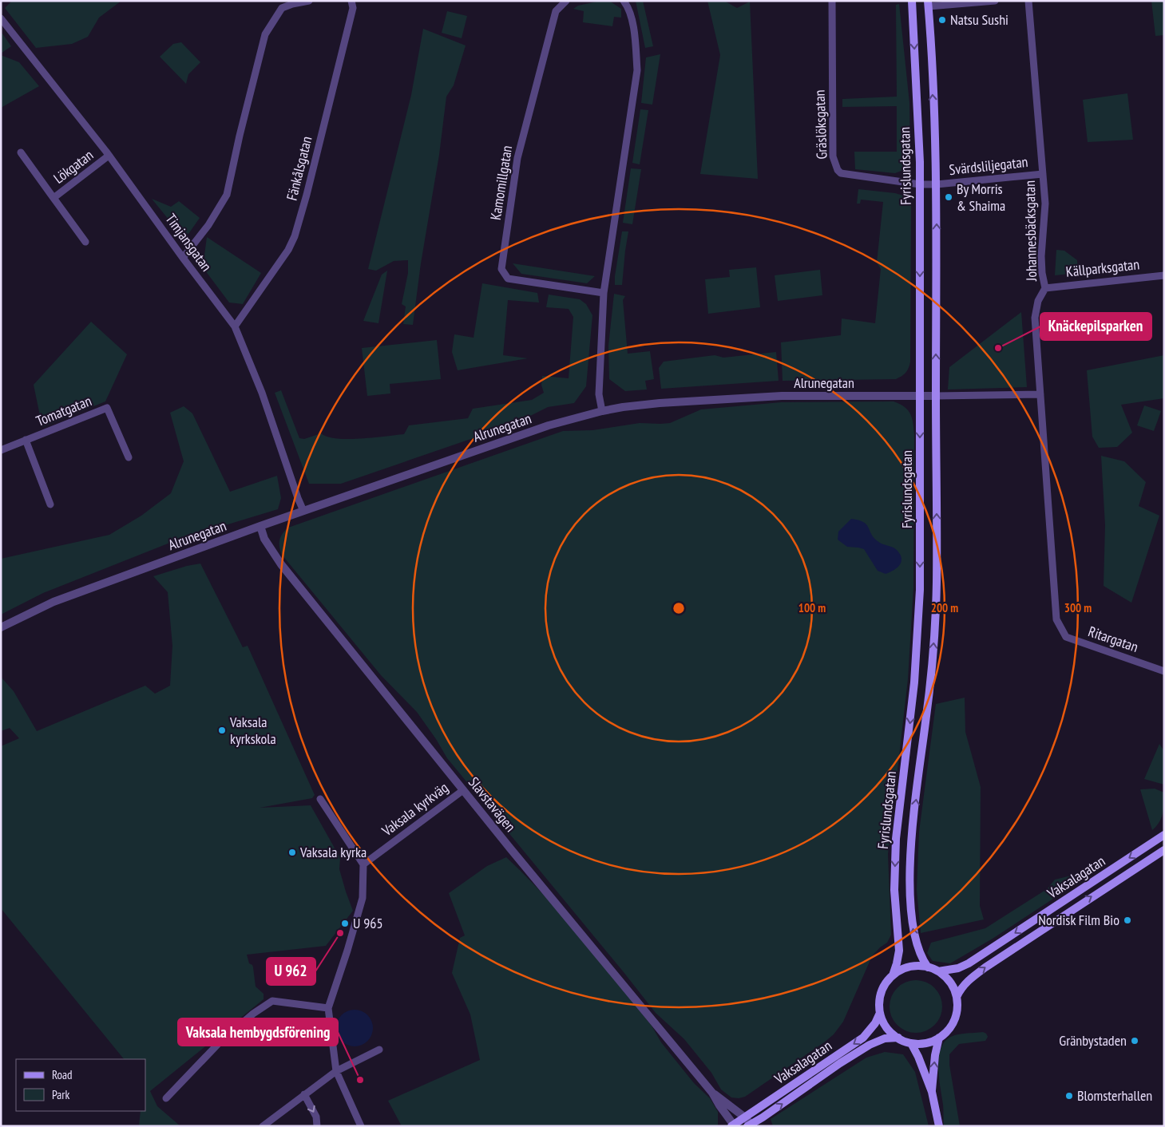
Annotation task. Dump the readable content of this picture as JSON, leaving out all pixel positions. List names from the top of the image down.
{
  "streets": {
    "main road": ["Fyrislundsgatan", "Vaksalagatan"],
    "street": [
      "Gräslöksgatan",
      "Svärdsliljegatan",
      "Lökgatan",
      "Fänkålsgatan",
      "Kamomillgatan",
      "Johannesbäcksgatan",
      "Timjansgatan",
      "Källparksgatan",
      "Alrunegatan",
      "Tomatgatan",
      "Ritargatan",
      "Slavstavägen",
      "Vaksala kyrkväg"
    ]
  },
  "crossings": [
    ["Gräslöksgatan", "Fyrislundsgatan"],
    ["Gräslöksgatan", "Svärdsliljegatan"],
    ["Fyrislundsgatan", "Svärdsliljegatan"],
    ["Fyrislundsgatan", "Alrunegatan"],
    ["Fyrislundsgatan", "Vaksalagatan"],
    ["Svärdsliljegatan", "Johannesbäcksgatan"],
    ["Lökgatan", "Timjansgatan"],
    ["Fänkålsgatan", "Timjansgatan"],
    ["Johannesbäcksgatan", "Källparksgatan"],
    ["Johannesbäcksgatan", "Alrunegatan"],
    ["Johannesbäcksgatan", "Ritargatan"],
    ["Timjansgatan", "Alrunegatan"],
    ["Alrunegatan", "Slavstavägen"],
    ["Slavstavägen", "Vaksala kyrkväg"],
    ["Slavstavägen", "Vaksalagatan"]
  ],
  "places": [
    "Natsu Sushi",
    "By Morris & Shaima",
    "Knäckepilsparken",
    "Vaksala kyrkskola",
    "Vaksala kyrka",
    "Nordisk Film Bio",
    "U 965",
    "U 962",
    "Gränbystaden",
    "Vaksala hembygdsförening",
    "Blomsterhallen"
  ],
  "legend": ["Road", "Park"],
  "rings": ["100 m", "200 m", "300 m"]
}
